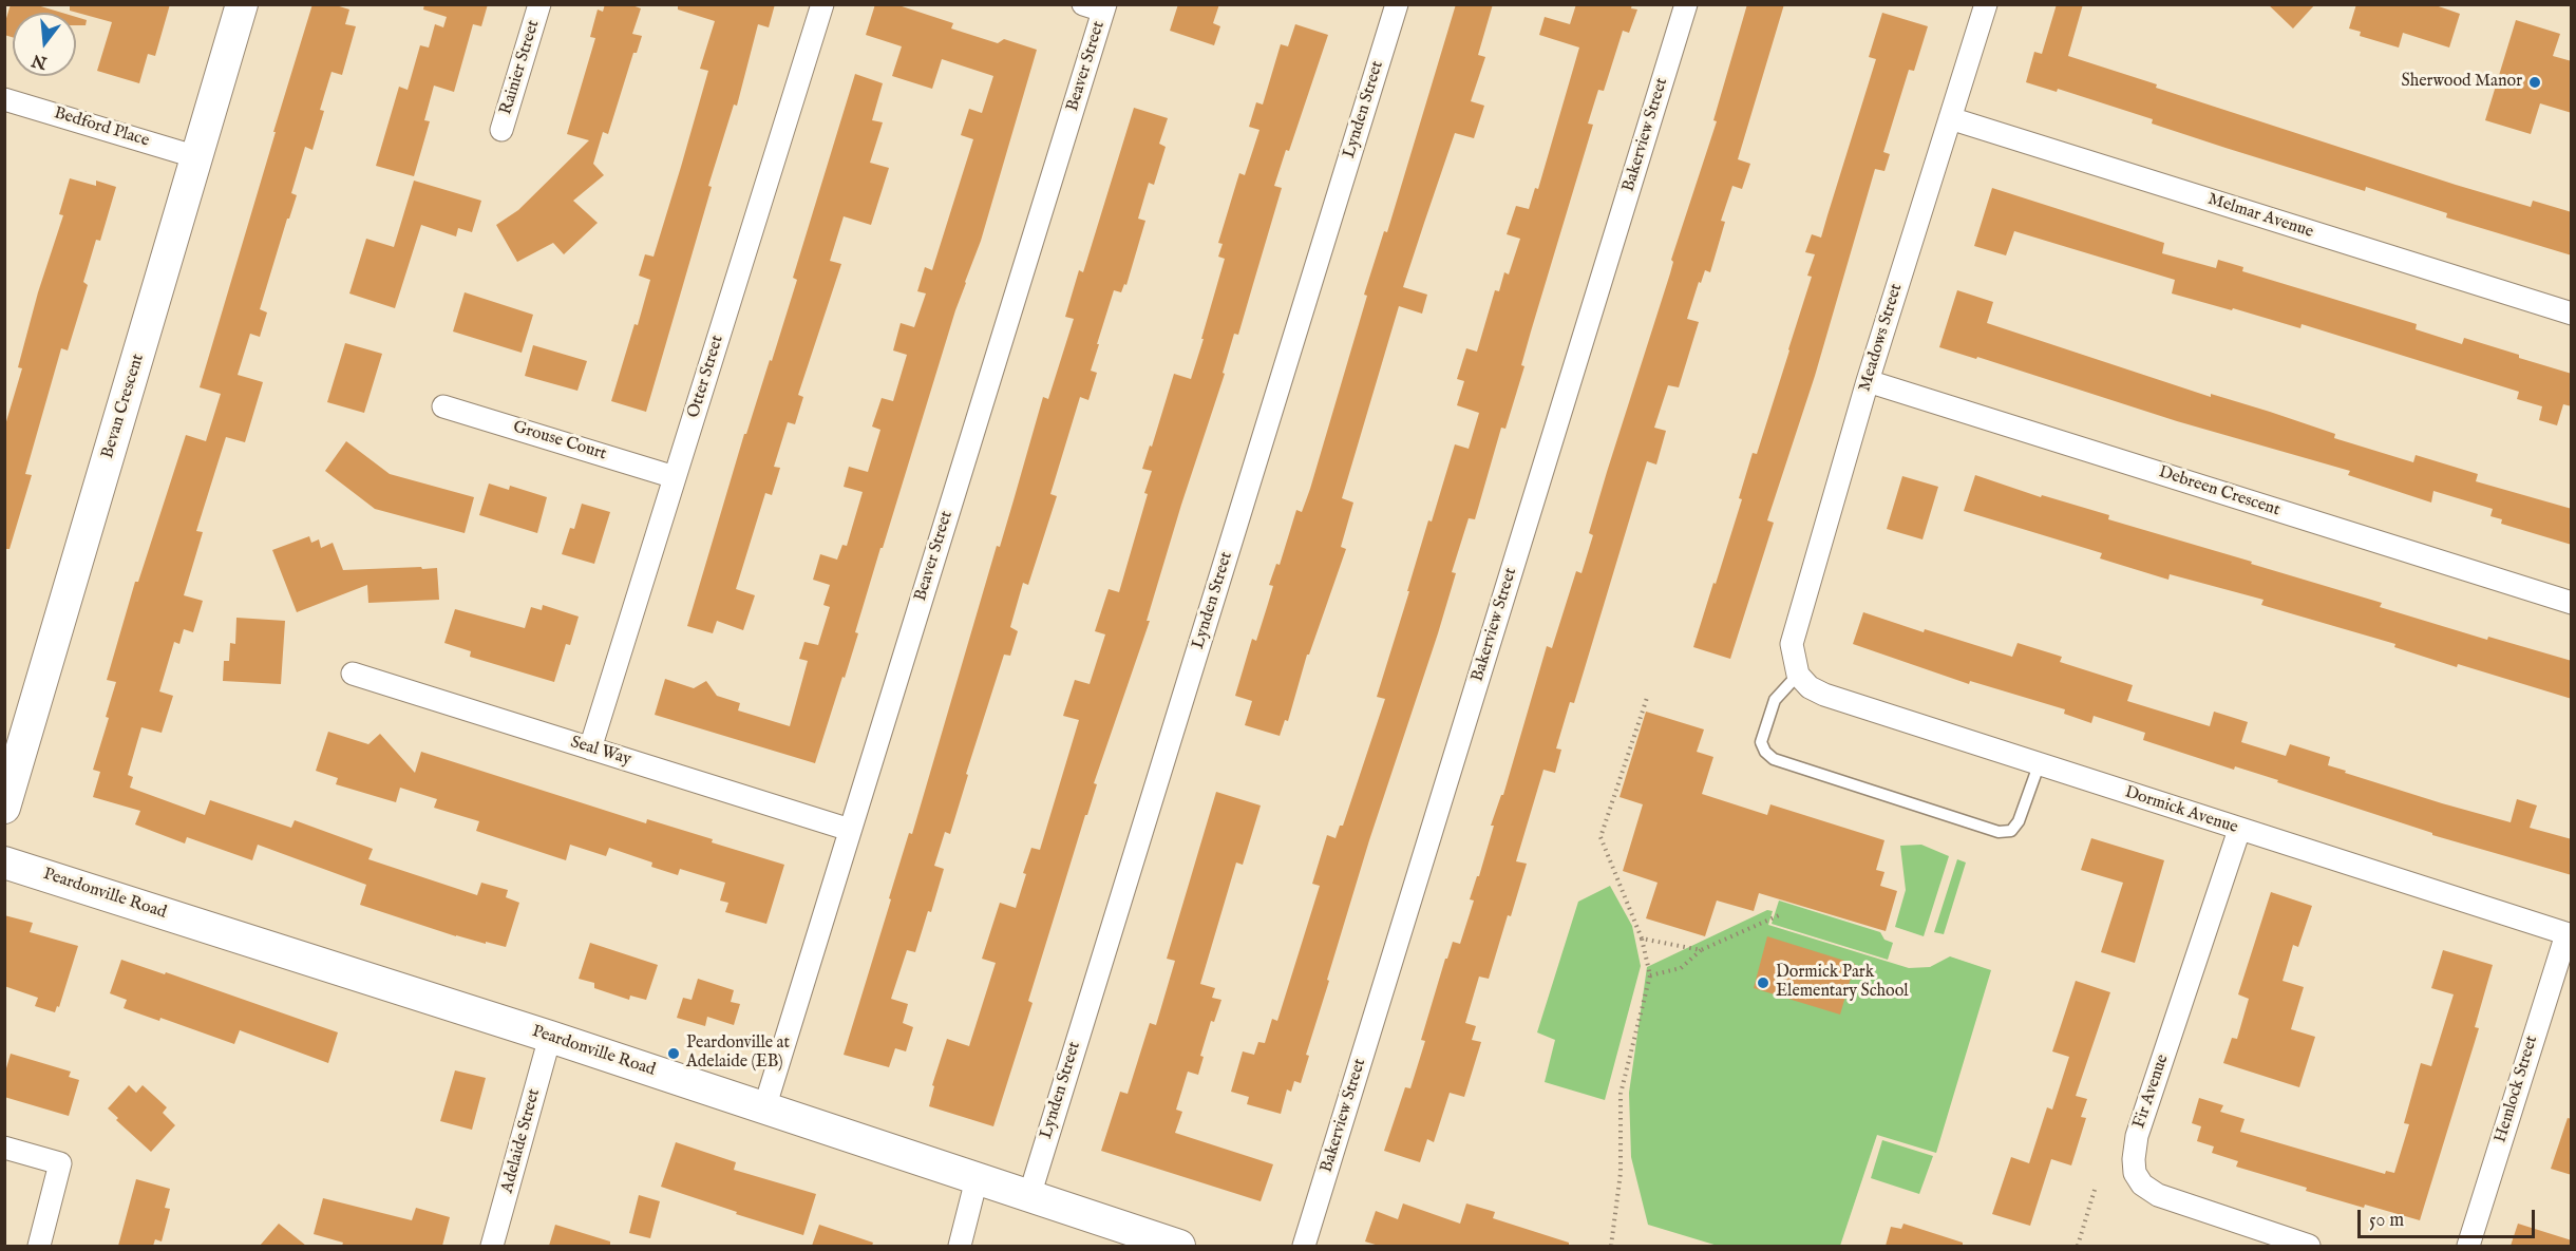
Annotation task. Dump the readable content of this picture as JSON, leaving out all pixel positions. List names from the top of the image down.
{
  "streets": {
    "main road": ["Bevan Crescent", "Peardonville Road"],
    "street": [
      "Beaver Street",
      "Rainier Street",
      "Lynden Street",
      "Bedford Place",
      "Bakerview Street",
      "Melmar Avenue",
      "Meadows Street",
      "Otter Street",
      "Grouse Court",
      "Debreen Crescent",
      "Seal Way",
      "Dormick Avenue",
      "Hemlock Street",
      "Fir Avenue",
      "Adelaide Street"
    ]
  },
  "crossings": [
    ["Beaver Street", "Seal Way"],
    ["Beaver Street", "Peardonville Road"],
    ["Lynden Street", "Peardonville Road"],
    ["Bedford Place", "Bevan Crescent"],
    ["Melmar Avenue", "Meadows Street"],
    ["Meadows Street", "Debreen Crescent"],
    ["Meadows Street", "Dormick Avenue"],
    ["Otter Street", "Grouse Court"],
    ["Otter Street", "Seal Way"],
    ["Dormick Avenue", "Hemlock Street"],
    ["Dormick Avenue", "Fir Avenue"],
    ["Peardonville Road", "Adelaide Street"]
  ],
  "places": ["Sherwood Manor", "Dormick Park Elementary School", "Peardonville at Adelaide (EB)"],
  "scale_bar": "50 m",
  "north": "bottom"
}
